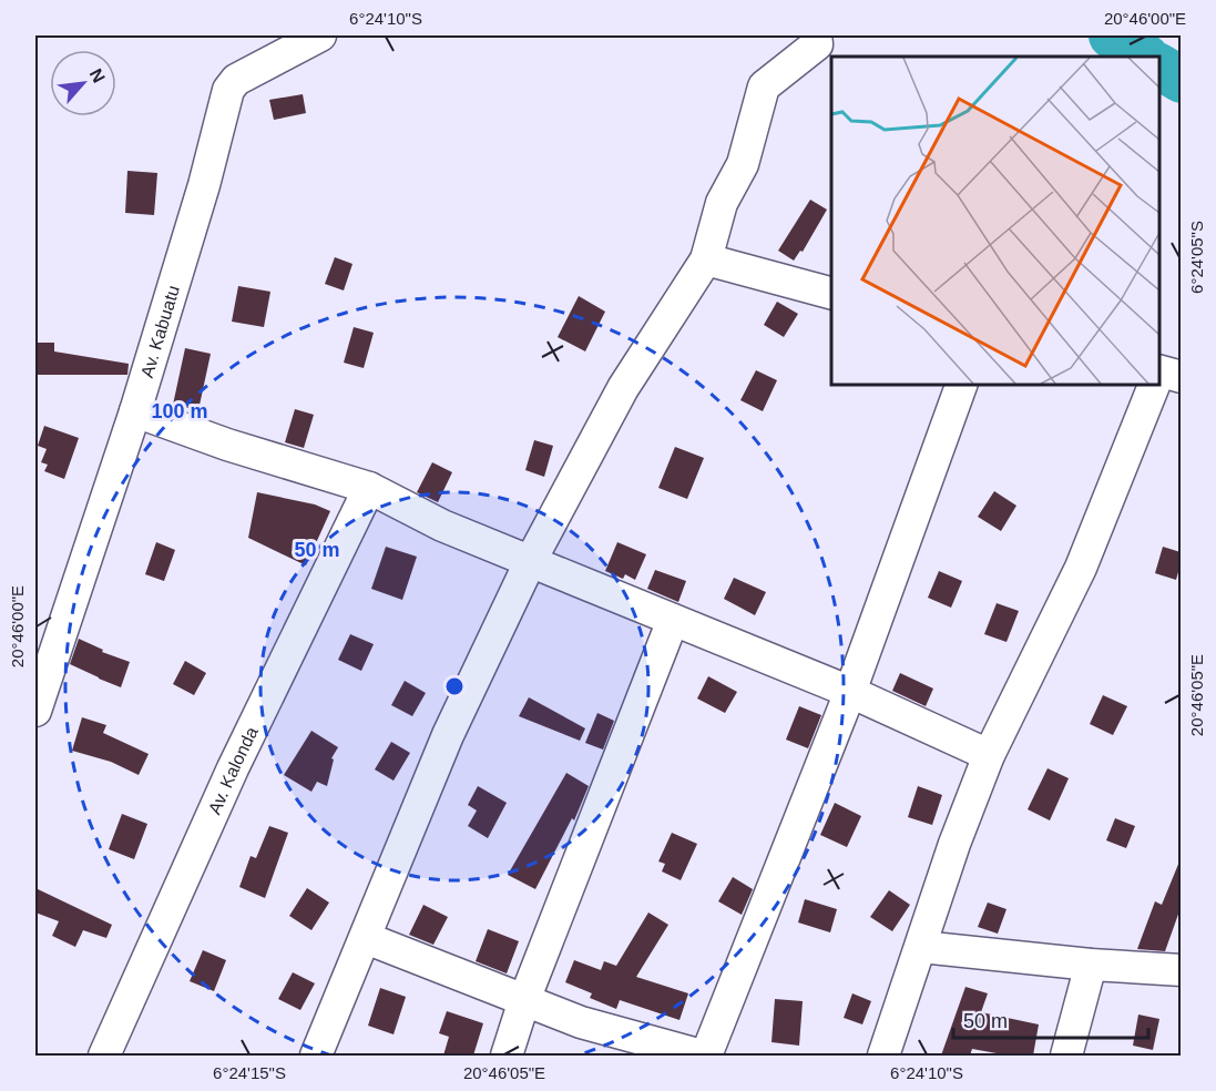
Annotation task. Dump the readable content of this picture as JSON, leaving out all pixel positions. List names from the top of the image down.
{
  "streets": {
    "street": ["Av. Kabuatu", "Av. Kalonda"]
  },
  "scale_bar": "50 m",
  "north": "top right",
  "coordinates": [
    "6°24'10\"S",
    "20°46'00\"E",
    "6°24'05\"S",
    "20°46'05\"E",
    "6°24'15\"S"
  ],
  "rings": ["100 m", "50 m"]
}
